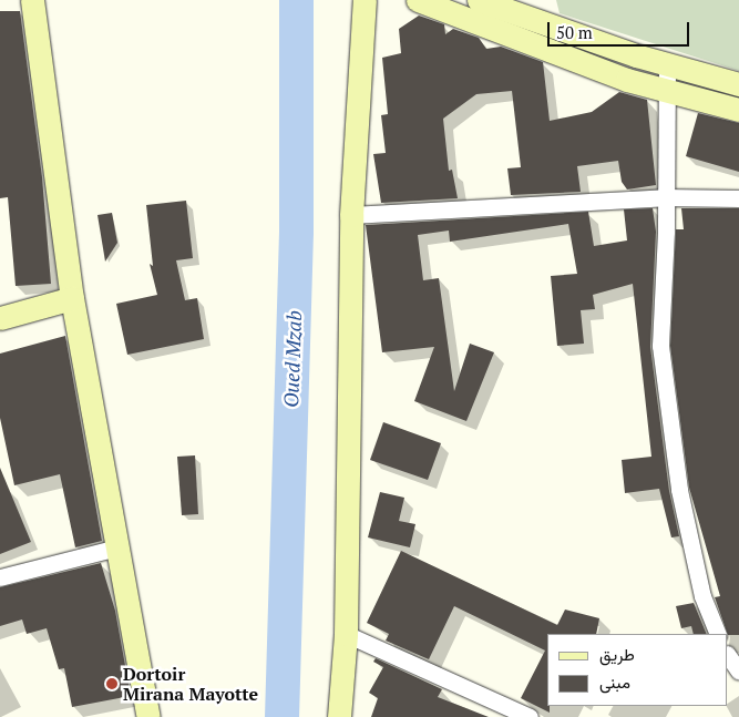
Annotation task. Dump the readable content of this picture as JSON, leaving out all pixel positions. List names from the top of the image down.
{
  "water": ["Oued Mzab"],
  "places": ["Dortoir Mirana Mayotte"],
  "legend": ["طريق", "مبنى"],
  "scale_bar": "50 m"
}
